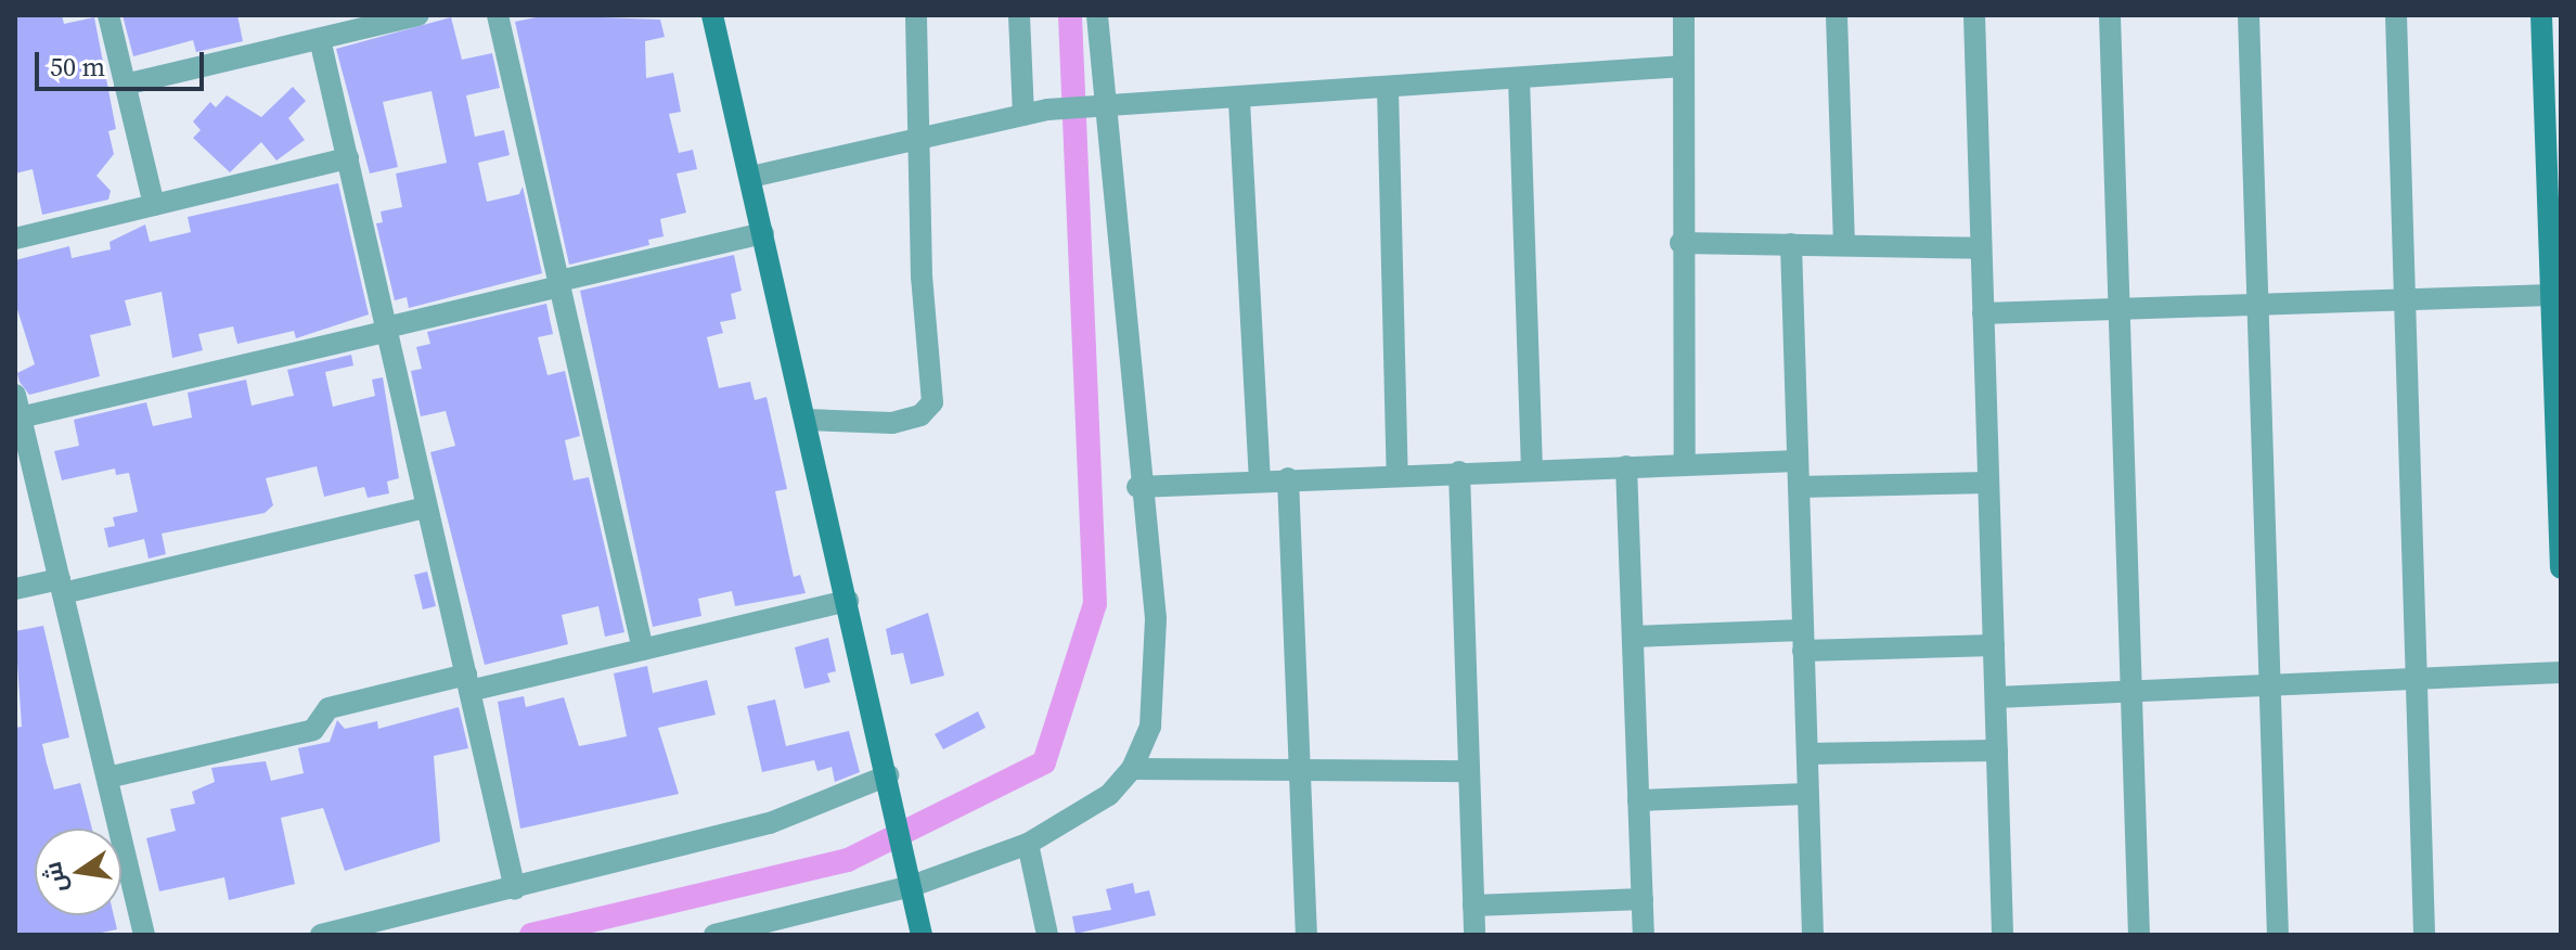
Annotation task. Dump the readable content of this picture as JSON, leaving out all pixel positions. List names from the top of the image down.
{
  "scale_bar": "50 m",
  "north": "left"
}
